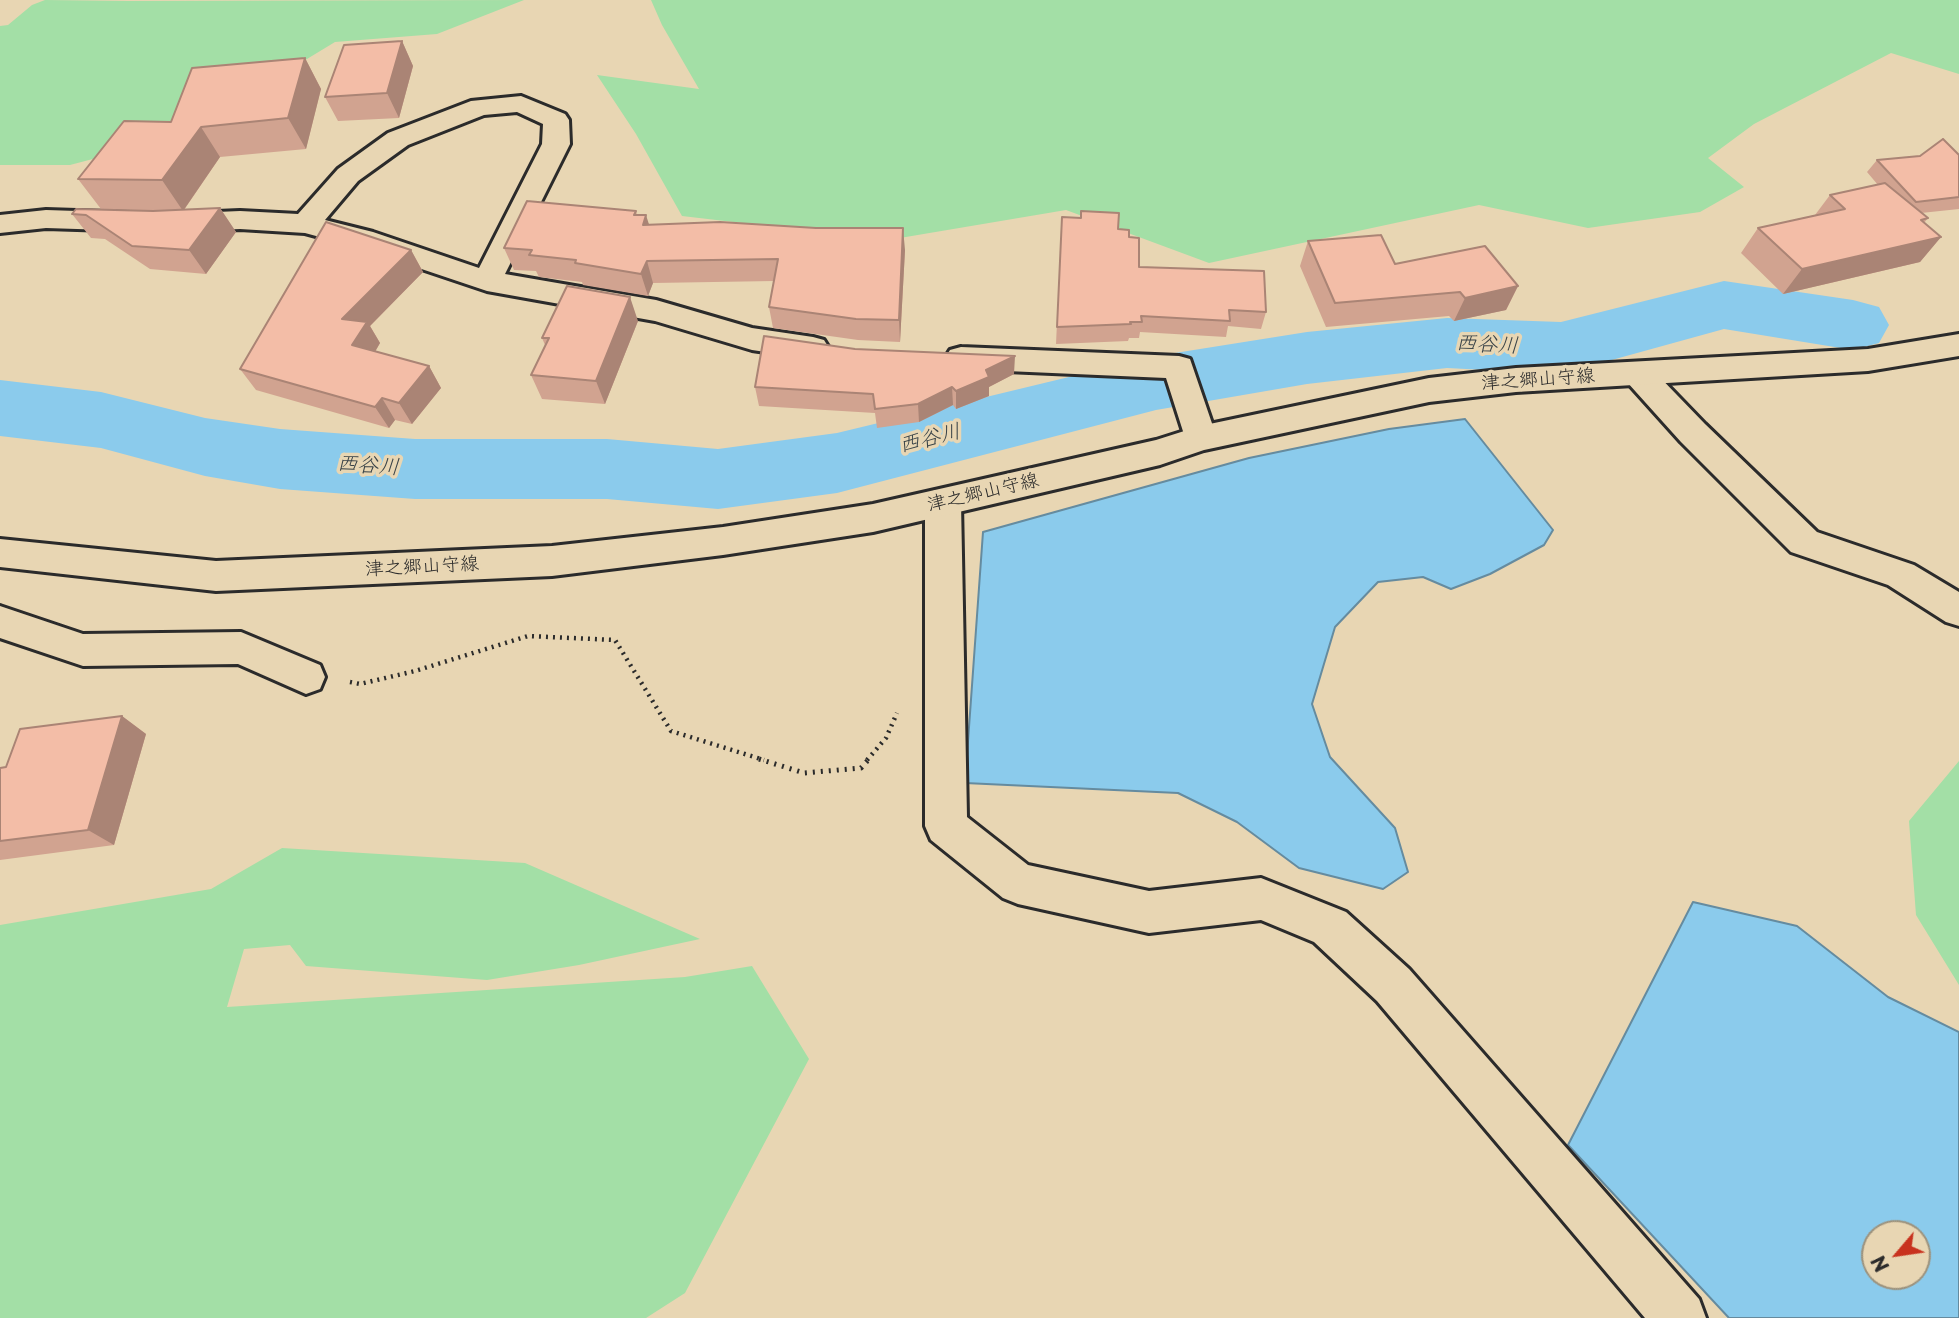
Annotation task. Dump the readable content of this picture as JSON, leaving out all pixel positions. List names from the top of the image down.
{
  "streets": {
    "street": ["津之郷山守線"]
  },
  "water": ["西谷川"],
  "north": "bottom left"
}
